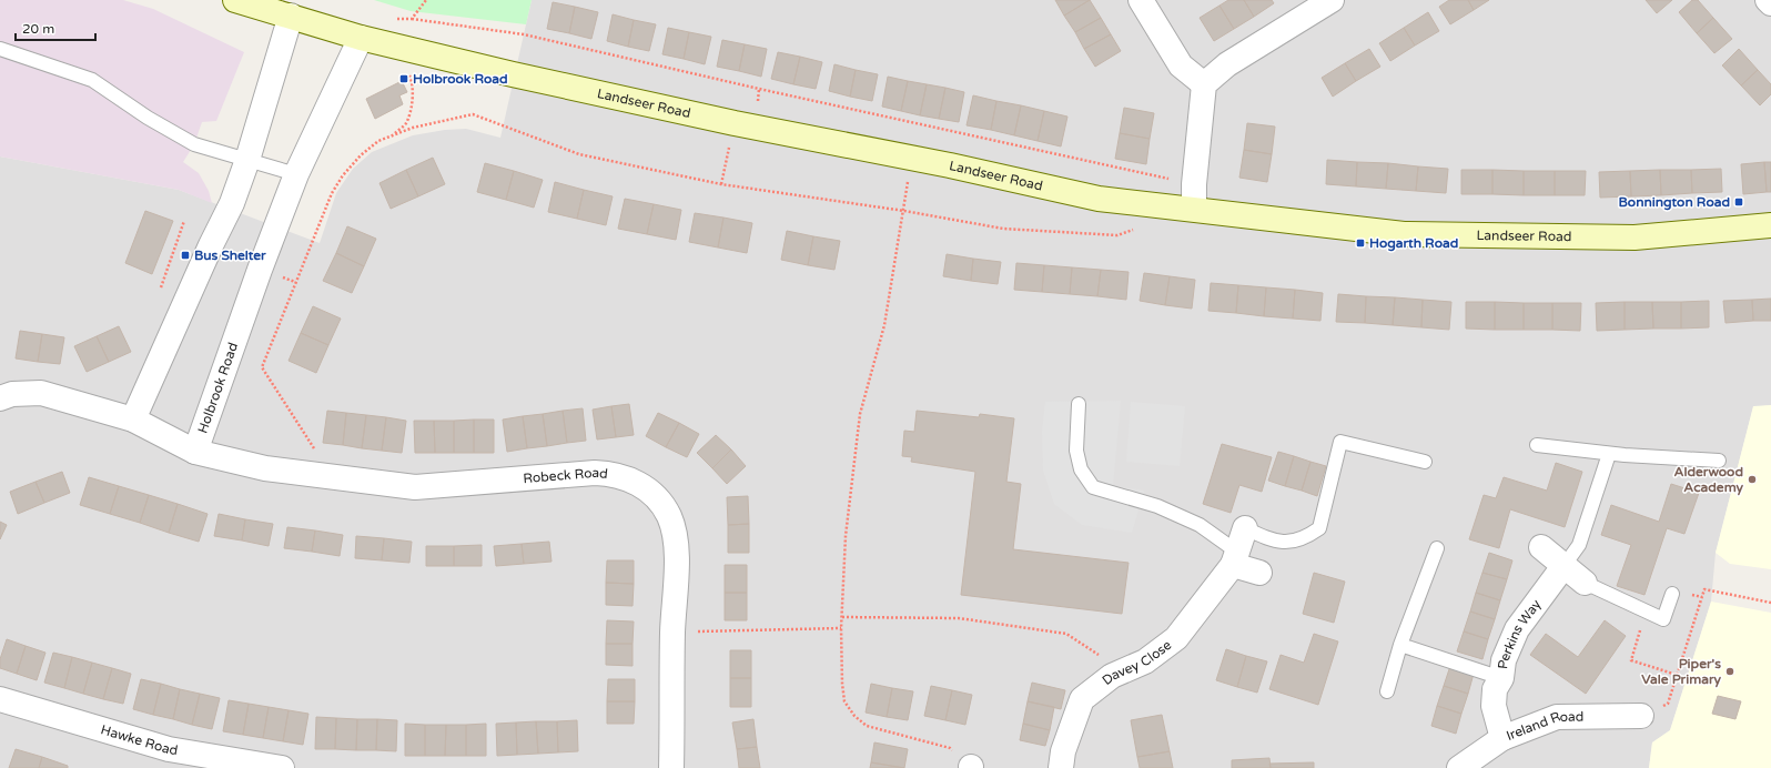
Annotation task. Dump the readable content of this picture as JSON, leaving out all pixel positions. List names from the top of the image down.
{
  "streets": {
    "street": [
      "Landseer Road",
      "Holbrook Road",
      "Robeck Road",
      "Perkins Way",
      "Davey Close",
      "Ireland Road",
      "Hawke Road"
    ]
  },
  "crossings": [
    ["Landseer Road", "Holbrook Road"],
    ["Holbrook Road", "Robeck Road"],
    ["Perkins Way", "Ireland Road"]
  ],
  "places": {
    "transit": [
      "Holbrook Road",
      "Bonnington Road",
      "Hogarth Road",
      "Bus Shelter"
    ],
    "other": ["Alderwood Academy", "Piper's Vale Primary"]
  },
  "scale_bar": "20 m"
}
